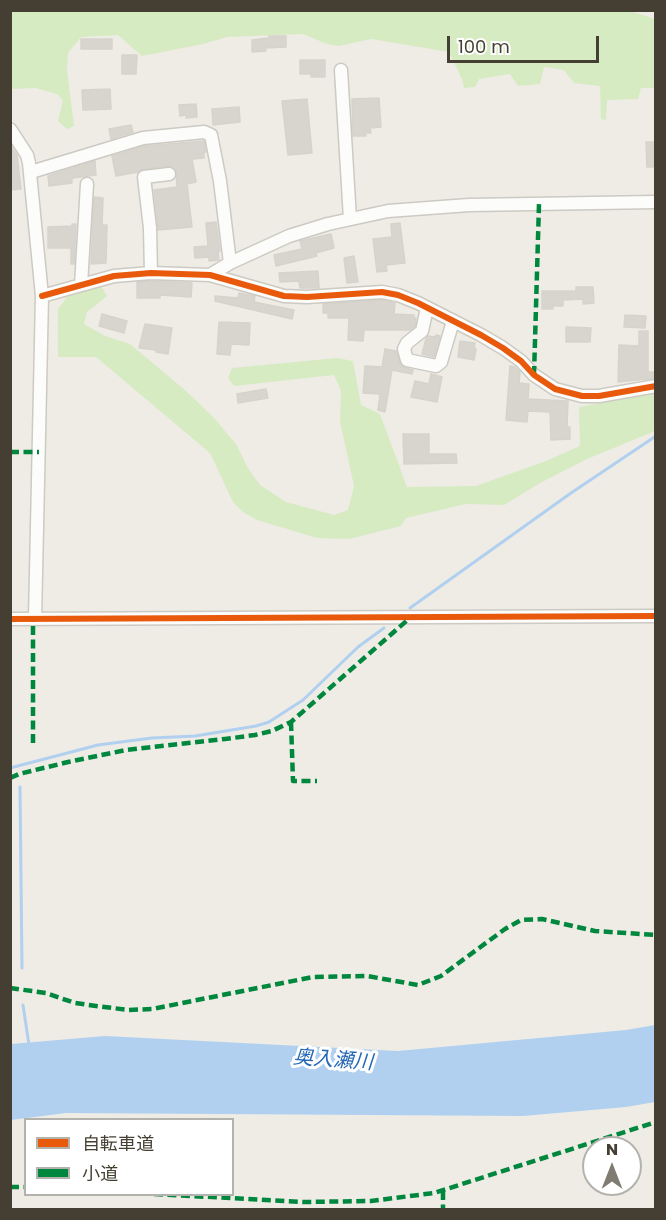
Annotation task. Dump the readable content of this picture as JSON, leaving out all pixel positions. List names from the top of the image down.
{
  "water": ["奥入瀬川"],
  "legend": ["自転車道", "小道"],
  "scale_bar": "100 m",
  "north": "top"
}
